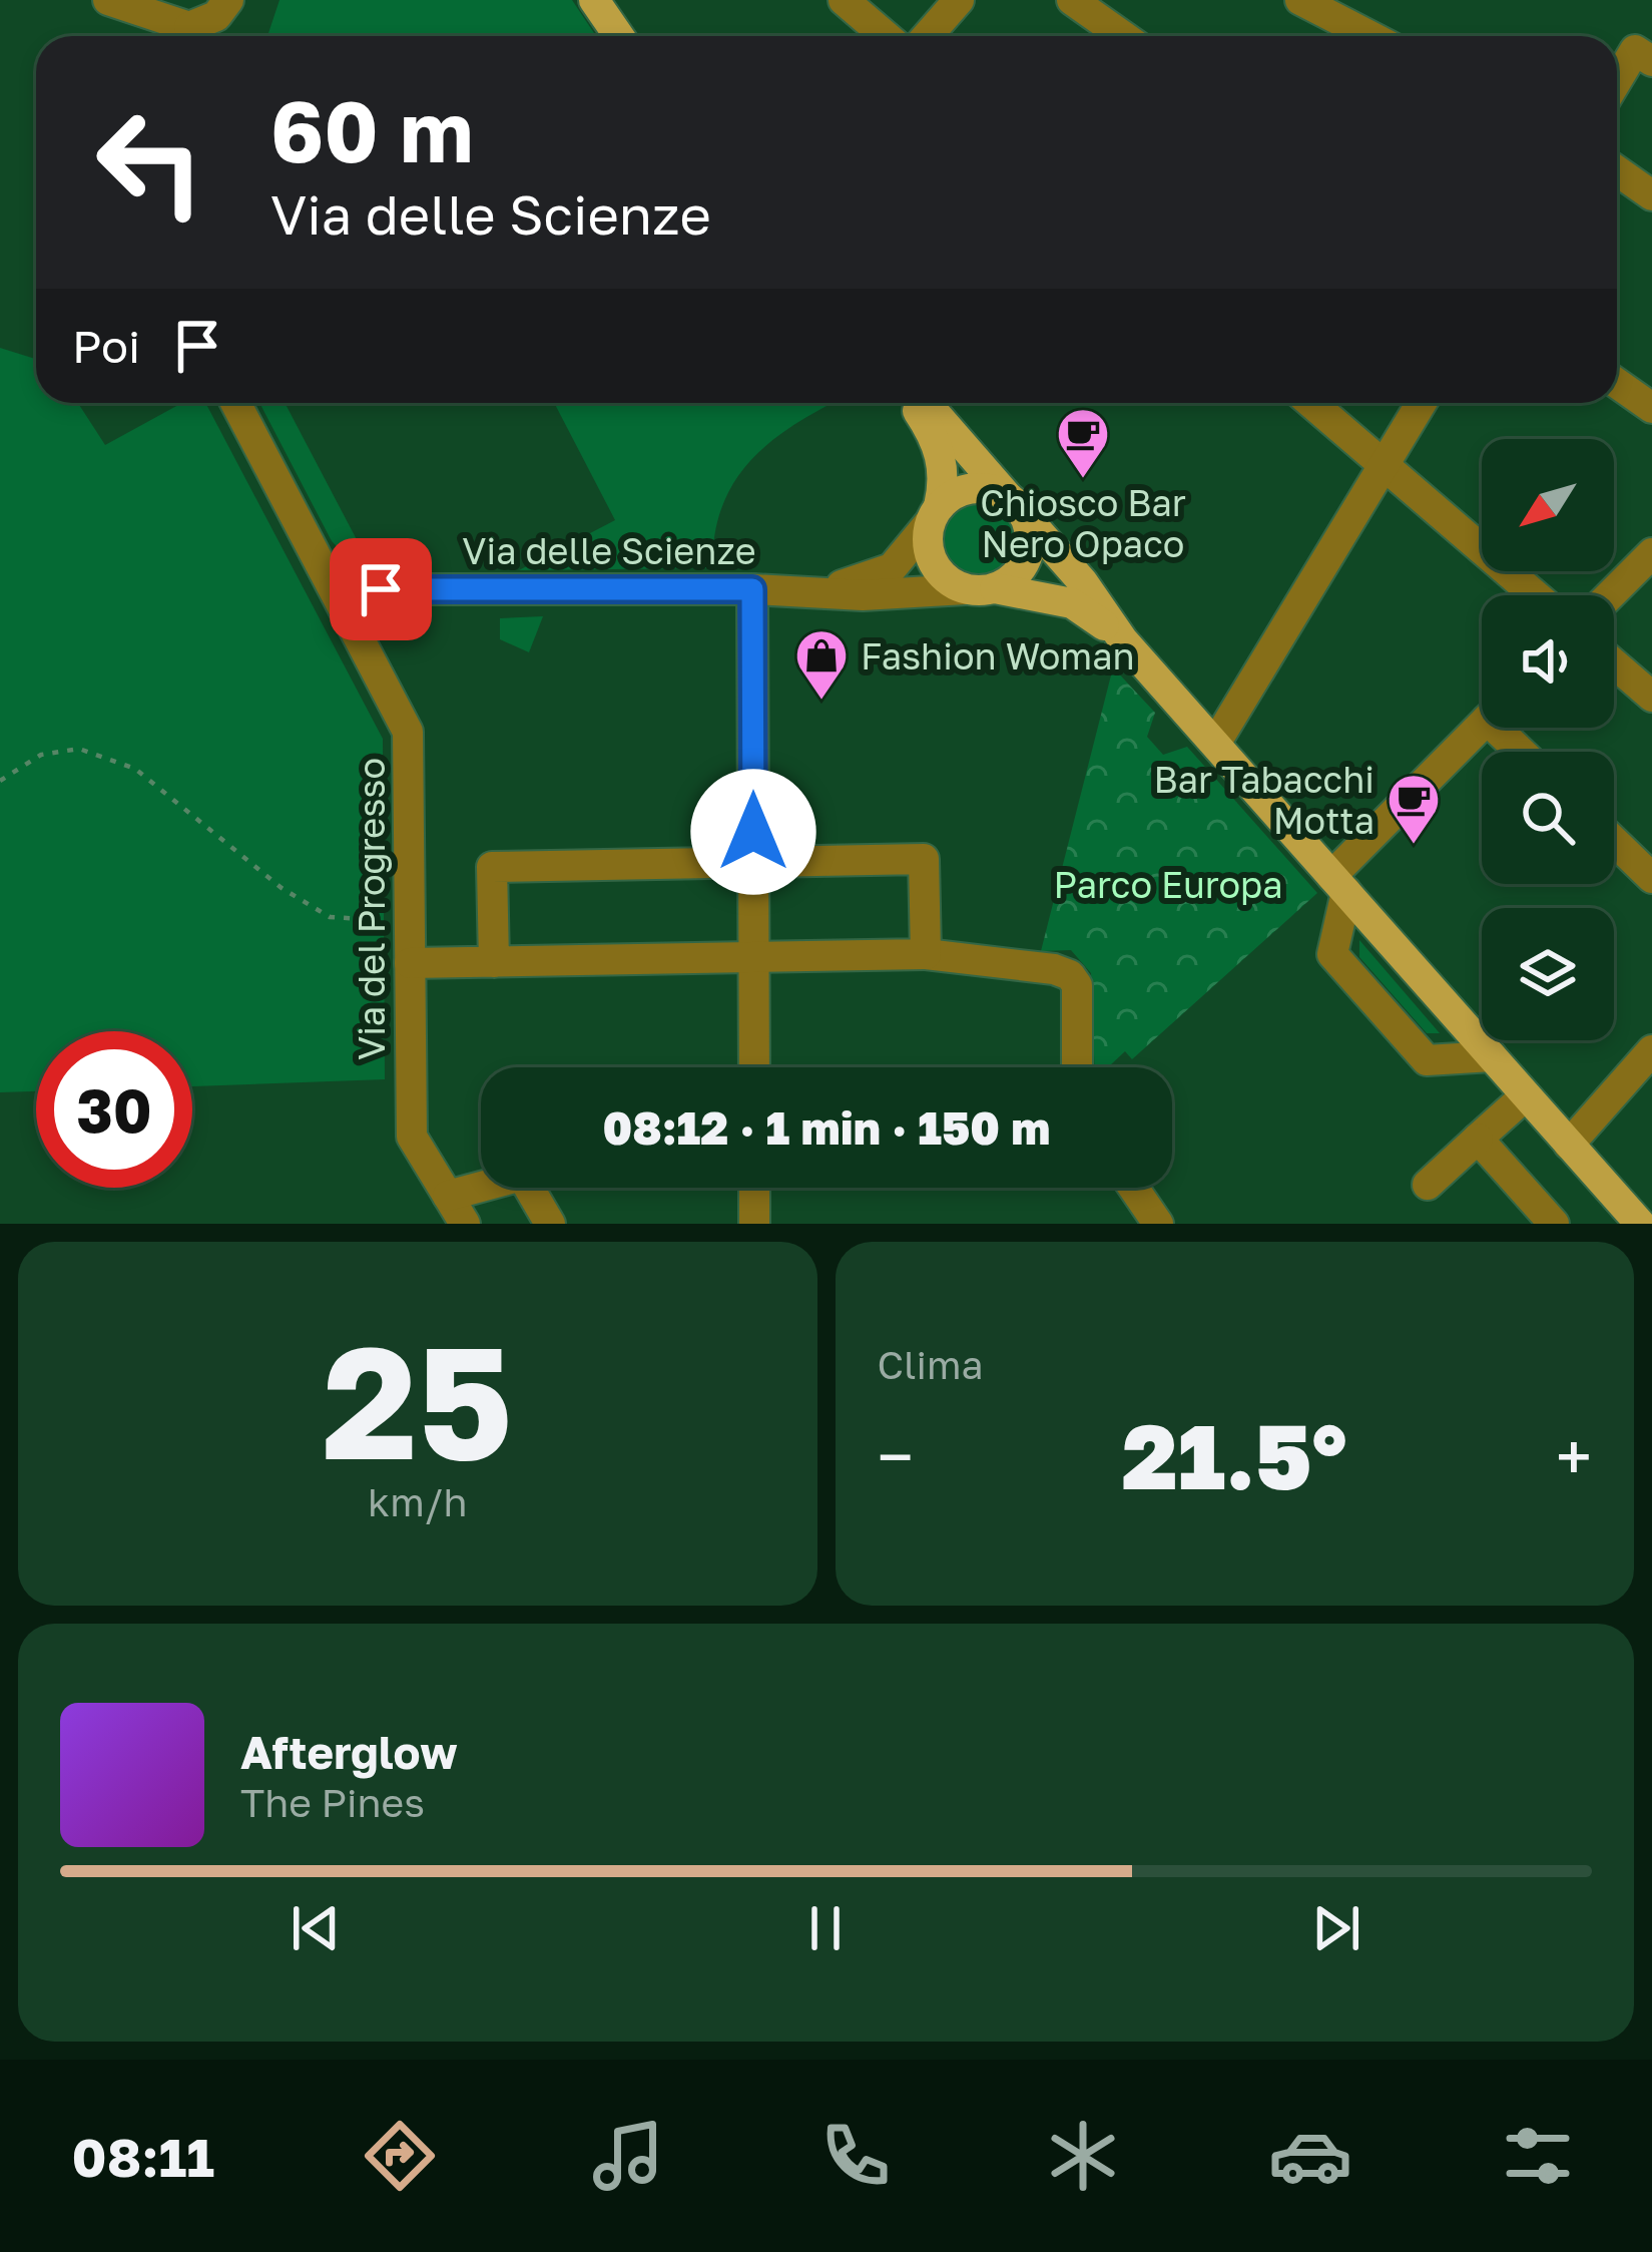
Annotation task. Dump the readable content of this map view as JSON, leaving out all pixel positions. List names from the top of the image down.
{
  "streets": {
    "street": ["Via delle Scienze", "Via del Progresso"]
  },
  "crossings": [
    ["Via delle Scienze", "Via del Progresso"]
  ],
  "parks": ["Parco Europa"],
  "places": {
    "cafe": ["Chiosco Bar Nero Opaco", "Bar Tabacchi Motta"],
    "shop": ["Fashion Woman"]
  },
  "north": "bottom left",
  "page": {
    "turn": ["60 m", "Via delle Scienze"],
    "then": "Poi",
    "limit": "30",
    "trip": "08:12 · 1 min · 150 m",
    "tile": [
      ["25", "km/h"],
      "Clima"
    ],
    "heat": ["−", "21.5°", "+"],
    "song": ["Afterglow", "The Pines"],
    "tabs": "08:11"
  }
}
